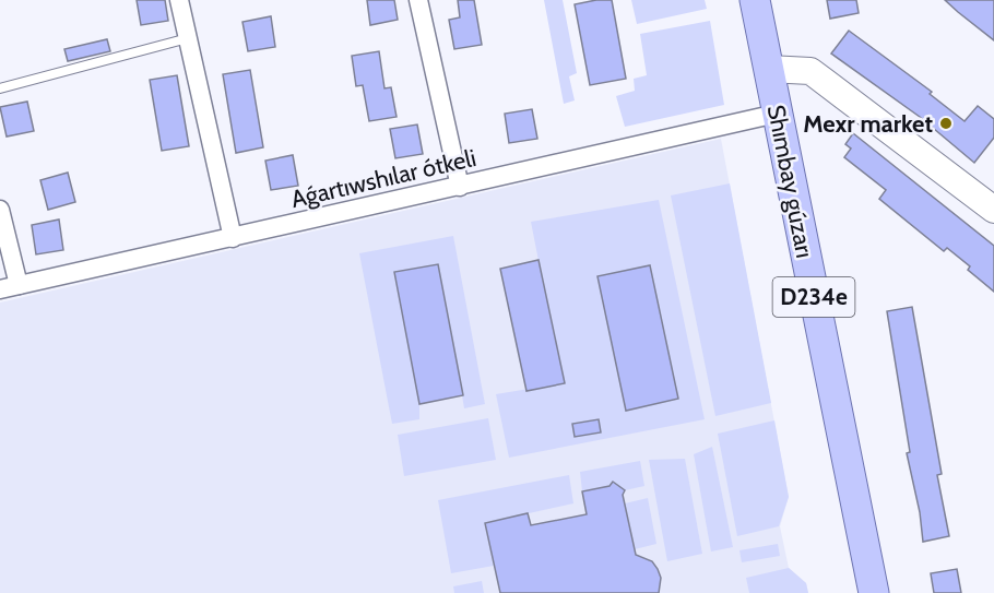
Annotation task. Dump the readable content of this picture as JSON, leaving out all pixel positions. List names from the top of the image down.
{
  "streets": {
    "main road": ["Shımbay gúzarı", "D234e"],
    "street": ["Aǵartıwshılar ótkeli"]
  },
  "crossings": [
    ["Aǵartıwshılar ótkeli", "Shımbay gúzarı"]
  ],
  "places": ["Mexr market"]
}
